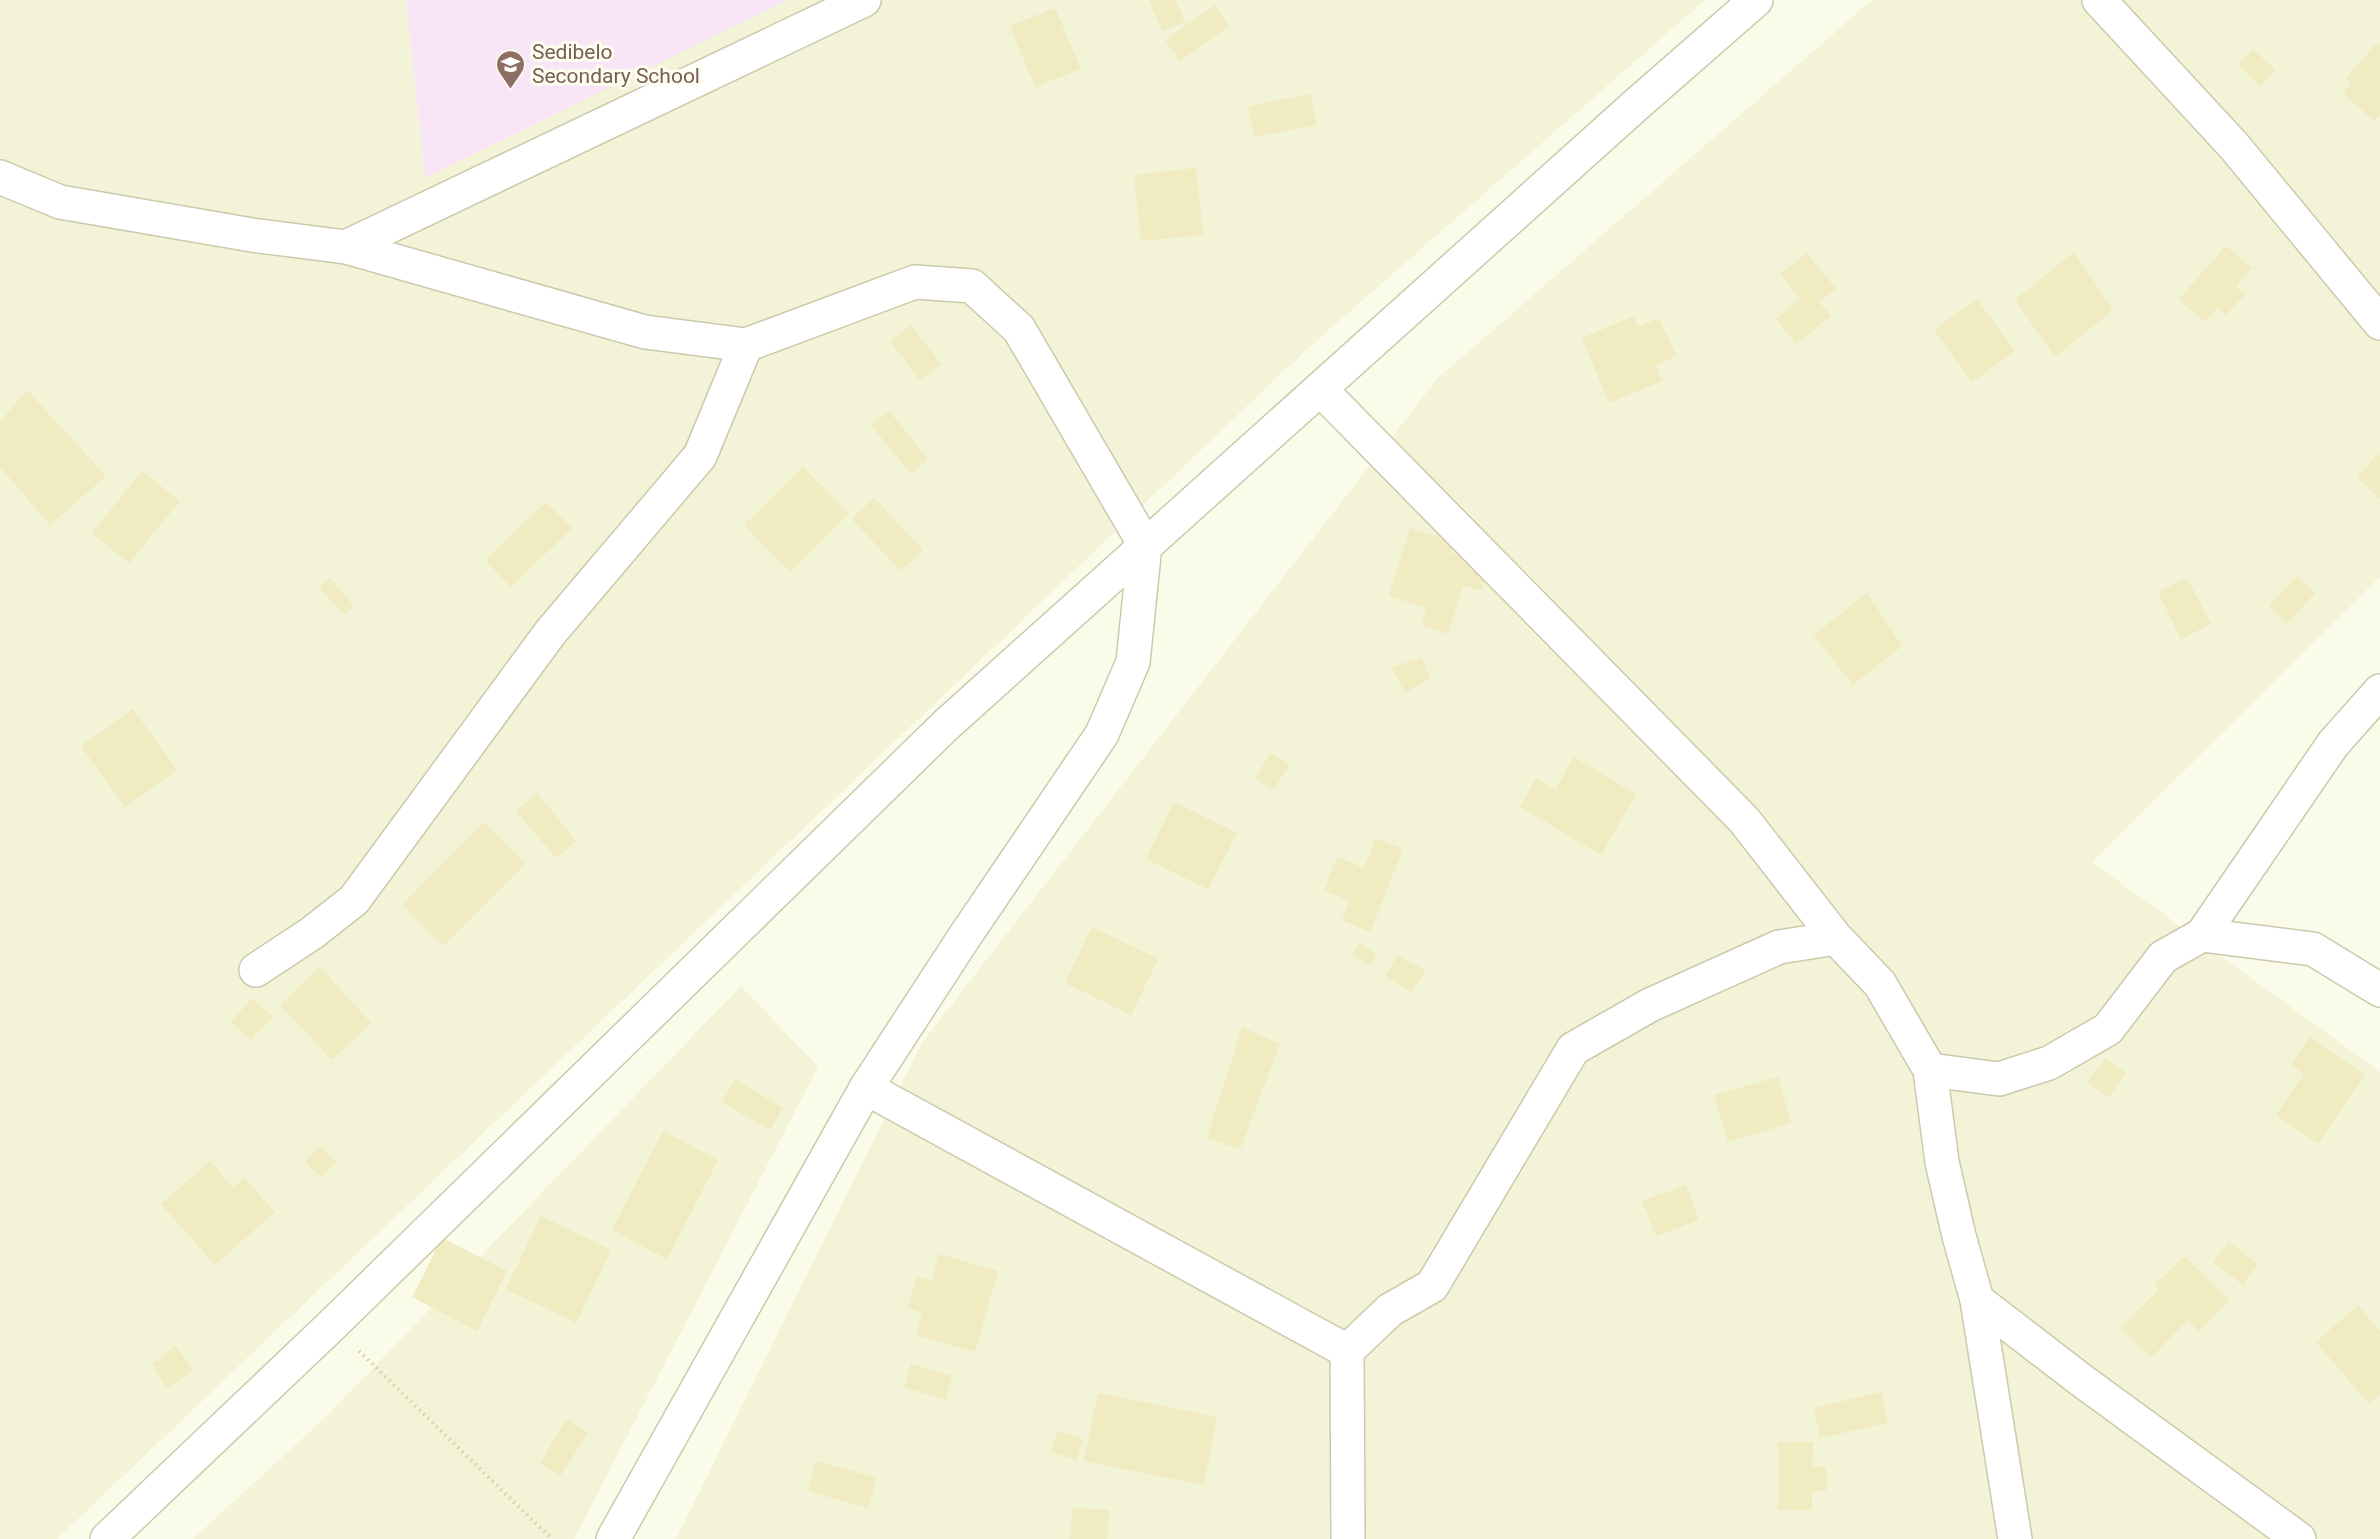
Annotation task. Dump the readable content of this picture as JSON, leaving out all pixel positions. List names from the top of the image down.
{
  "places": {
    "school or university": ["Sedibelo Secondary School"]
  }
}
